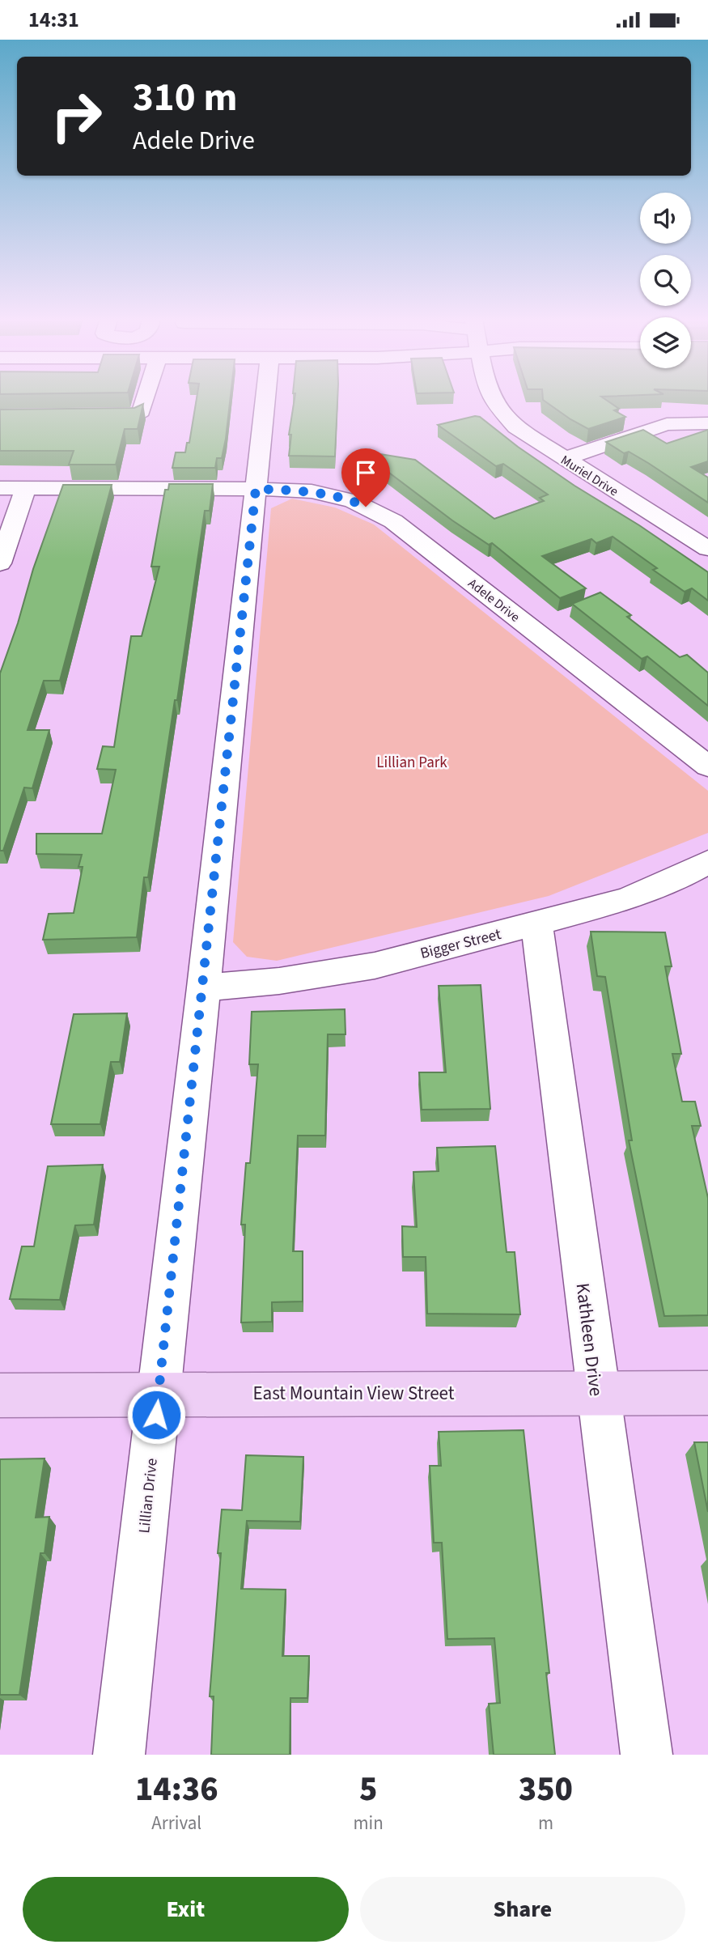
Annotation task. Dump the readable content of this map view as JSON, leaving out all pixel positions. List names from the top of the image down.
{
  "streets": {
    "main road": ["East Mountain View Street"],
    "street": [
      "Muriel Drive",
      "Adele Drive",
      "Bigger Street",
      "Kathleen Drive",
      "Lillian Drive"
    ]
  },
  "crossings": [
    ["Adele Drive", "Lillian Drive"],
    ["Bigger Street", "Kathleen Drive"],
    ["Bigger Street", "Lillian Drive"],
    ["Kathleen Drive", "East Mountain View Street"],
    ["East Mountain View Street", "Lillian Drive"]
  ],
  "parks": ["Lillian Park"],
  "page": {
    "status": "14:31",
    "turn": ["310 m", "Adele Drive"],
    "eta": [
      "14:36",
      "Arrival",
      "5",
      "min",
      "350",
      "m"
    ],
    "buttons": ["Exit", "Share"]
  }
}
